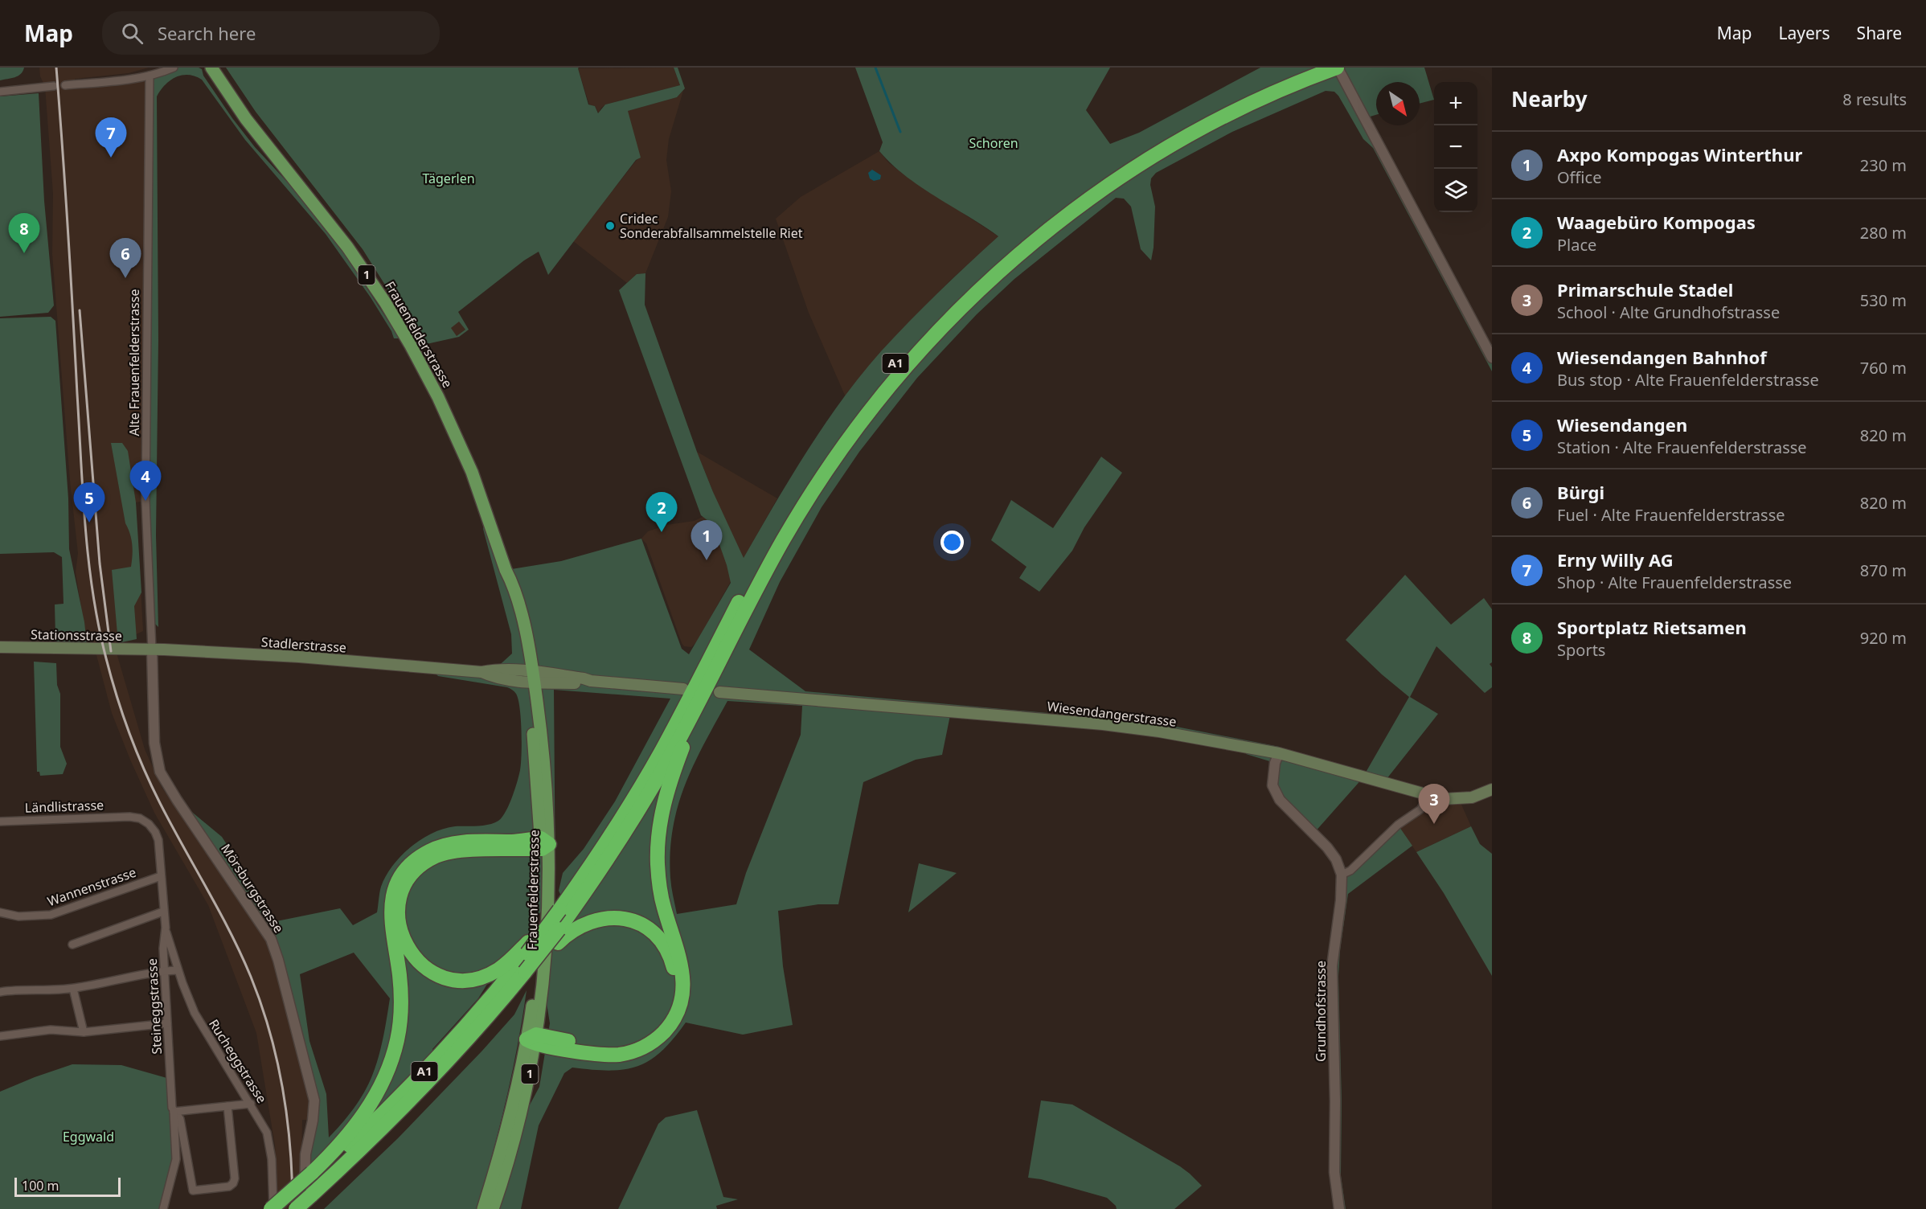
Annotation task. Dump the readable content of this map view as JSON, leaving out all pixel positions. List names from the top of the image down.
{
  "streets": {
    "highway": ["A1"],
    "main road": [
      "1",
      "Frauenfelderstrasse",
      "Stationsstrasse",
      "Stadlerstrasse",
      "Wiesendangerstrasse"
    ],
    "street": [
      "Alte Frauenfelderstrasse",
      "Ländlistrasse",
      "Wannenstrasse",
      "Mörsburgstrasse",
      "Steineggstrasse",
      "Grundhofstrasse",
      "Rucheggstrasse"
    ]
  },
  "crossings": [
    ["Frauenfelderstrasse", "Stadlerstrasse"],
    ["Alte Frauenfelderstrasse", "Stationsstrasse"],
    ["Alte Frauenfelderstrasse", "Stadlerstrasse"],
    ["Alte Frauenfelderstrasse", "Mörsburgstrasse"],
    ["A1", "Mörsburgstrasse"],
    ["Stationsstrasse", "Stadlerstrasse"],
    ["Stationsstrasse", "Mörsburgstrasse"],
    ["Stadlerstrasse", "Mörsburgstrasse"],
    ["Wiesendangerstrasse", "Grundhofstrasse"],
    ["Ländlistrasse", "Steineggstrasse"],
    ["Wannenstrasse", "Steineggstrasse"],
    ["Steineggstrasse", "Rucheggstrasse"]
  ],
  "parks": ["Schoren", "Tägerlen", "Eggwald"],
  "places": ["Cridec Sonderabfallsammelstelle Riet"],
  "scale_bar": "100 m",
  "north": "bottom right",
  "page": {
    "header": "Map",
    "search": "Search here",
    "nav": ["Map", "Layers", "Share"],
    "heading": ["Nearby", "8 results"],
    "map_buttons": ["+", "−"],
    "pins": [
      "7",
      "8",
      "6",
      "4",
      "5",
      "2",
      "1",
      "3"
    ],
    "list": [
      {
        "mark": "1",
        "name": "Axpo Kompogas Winterthur",
        "note": "Office",
        "value": "230 m"
      },
      {
        "mark": "2",
        "name": "Waagebüro Kompogas",
        "note": "Place",
        "value": "280 m"
      },
      {
        "mark": "3",
        "name": "Primarschule Stadel",
        "note": "School · Alte Grundhofstrasse",
        "value": "530 m"
      },
      {
        "mark": "4",
        "name": "Wiesendangen Bahnhof",
        "note": "Bus stop · Alte Frauenfelderstrasse",
        "value": "760 m"
      },
      {
        "mark": "5",
        "name": "Wiesendangen",
        "note": "Station · Alte Frauenfelderstrasse",
        "value": "820 m"
      },
      {
        "mark": "6",
        "name": "Bürgi",
        "note": "Fuel · Alte Frauenfelderstrasse",
        "value": "820 m"
      },
      {
        "mark": "7",
        "name": "Erny Willy AG",
        "note": "Shop · Alte Frauenfelderstrasse",
        "value": "870 m"
      },
      {
        "mark": "8",
        "name": "Sportplatz Rietsamen",
        "note": "Sports",
        "value": "920 m"
      }
    ],
    "scale": "100 m"
  }
}
